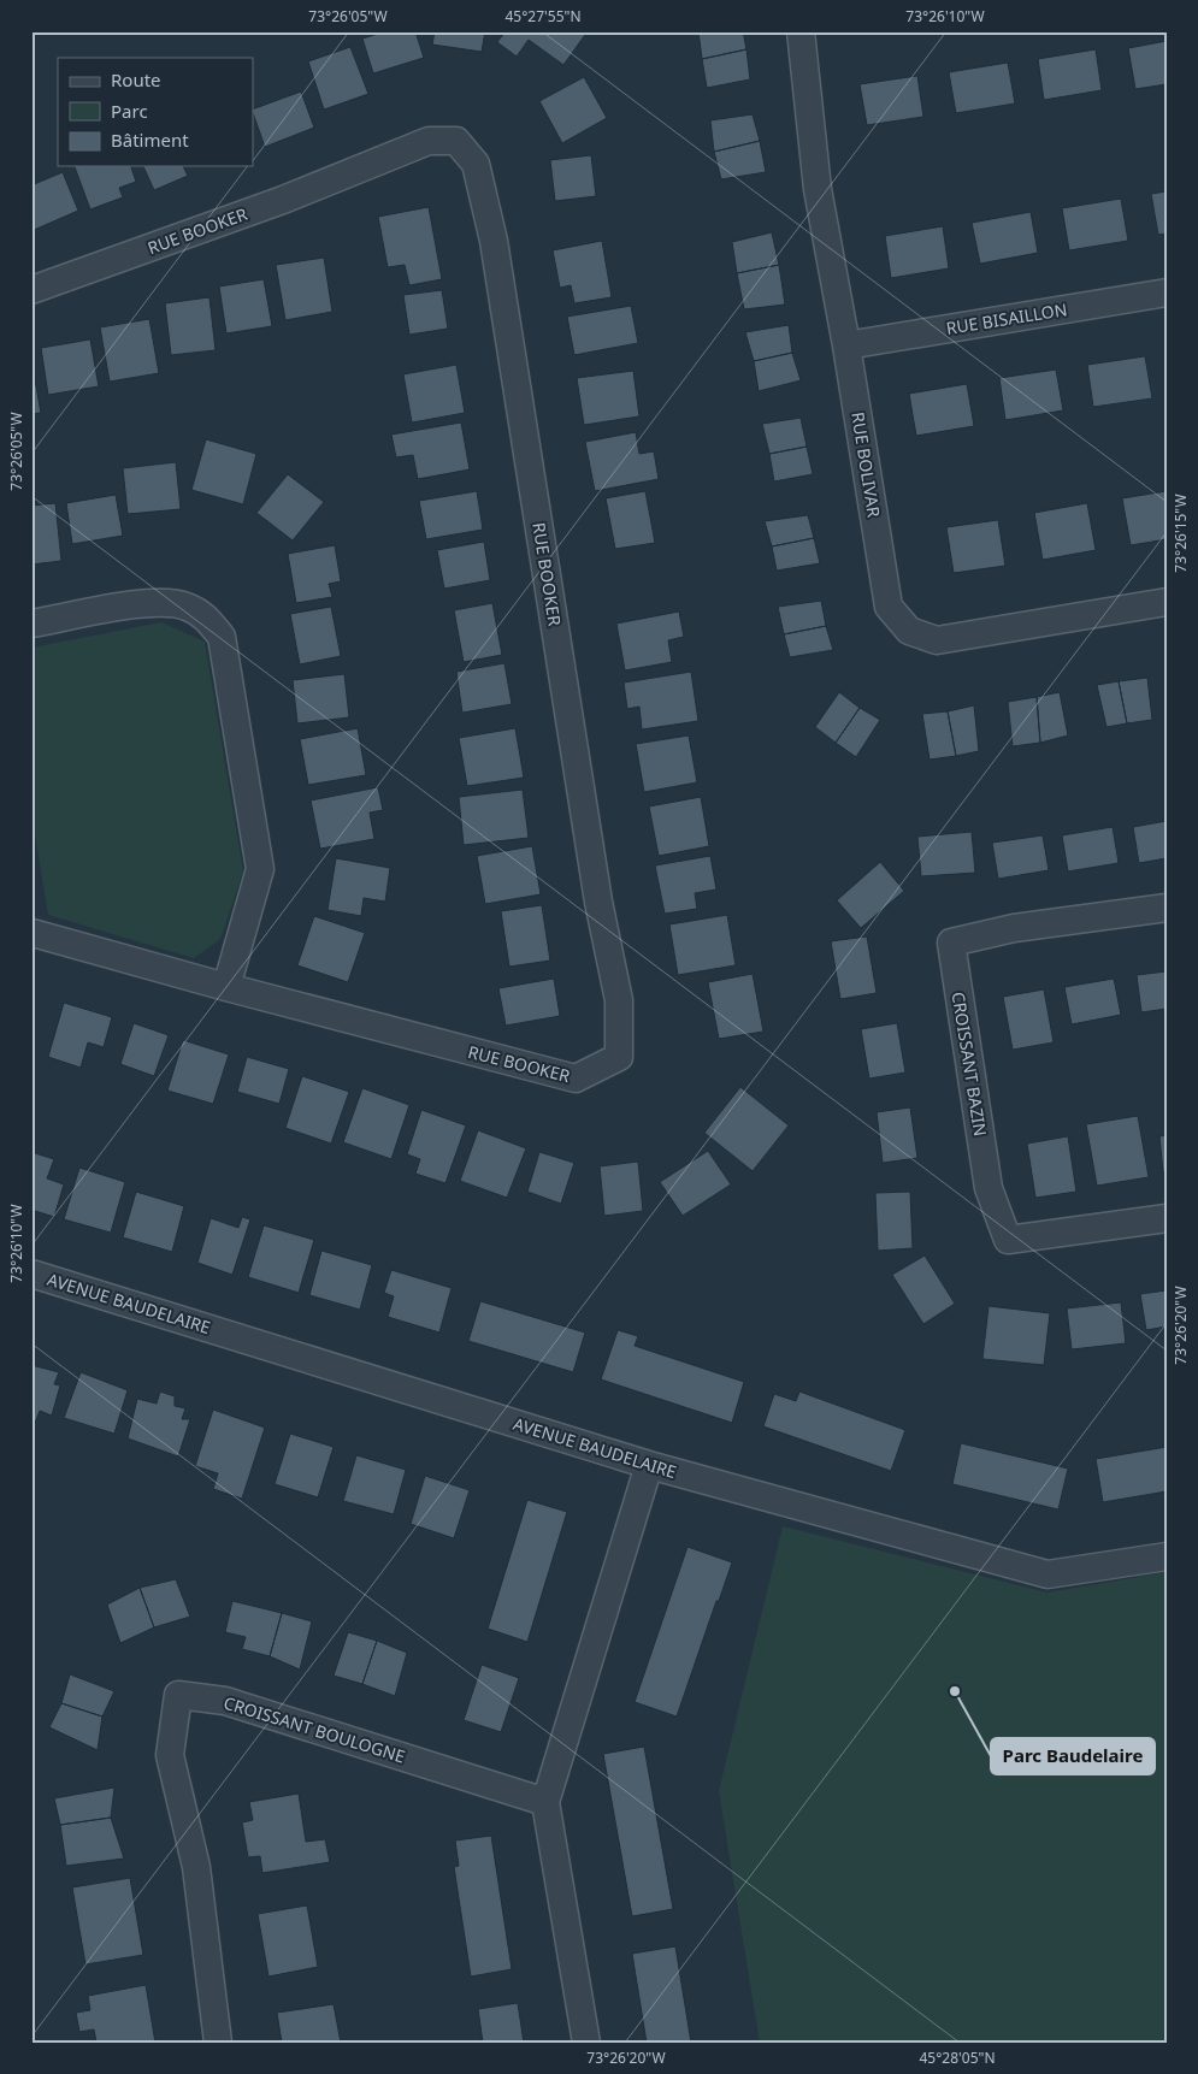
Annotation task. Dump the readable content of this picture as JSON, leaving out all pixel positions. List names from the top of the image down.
{
  "streets": {
    "street": [
      "RUE BOOKER",
      "RUE BISAILLON",
      "RUE BOLIVAR",
      "CROISSANT BAZIN",
      "AVENUE BAUDELAIRE",
      "CROISSANT BOULOGNE"
    ]
  },
  "crossings": [
    ["RUE BISAILLON", "RUE BOLIVAR"]
  ],
  "places": ["Parc Baudelaire"],
  "legend": ["Route", "Parc", "Bâtiment"],
  "coordinates": [
    "73°26'05\"W",
    "45°27'55\"N",
    "73°26'10\"W",
    "73°26'15\"W",
    "73°26'20\"W",
    "45°28'05\"N"
  ]
}
